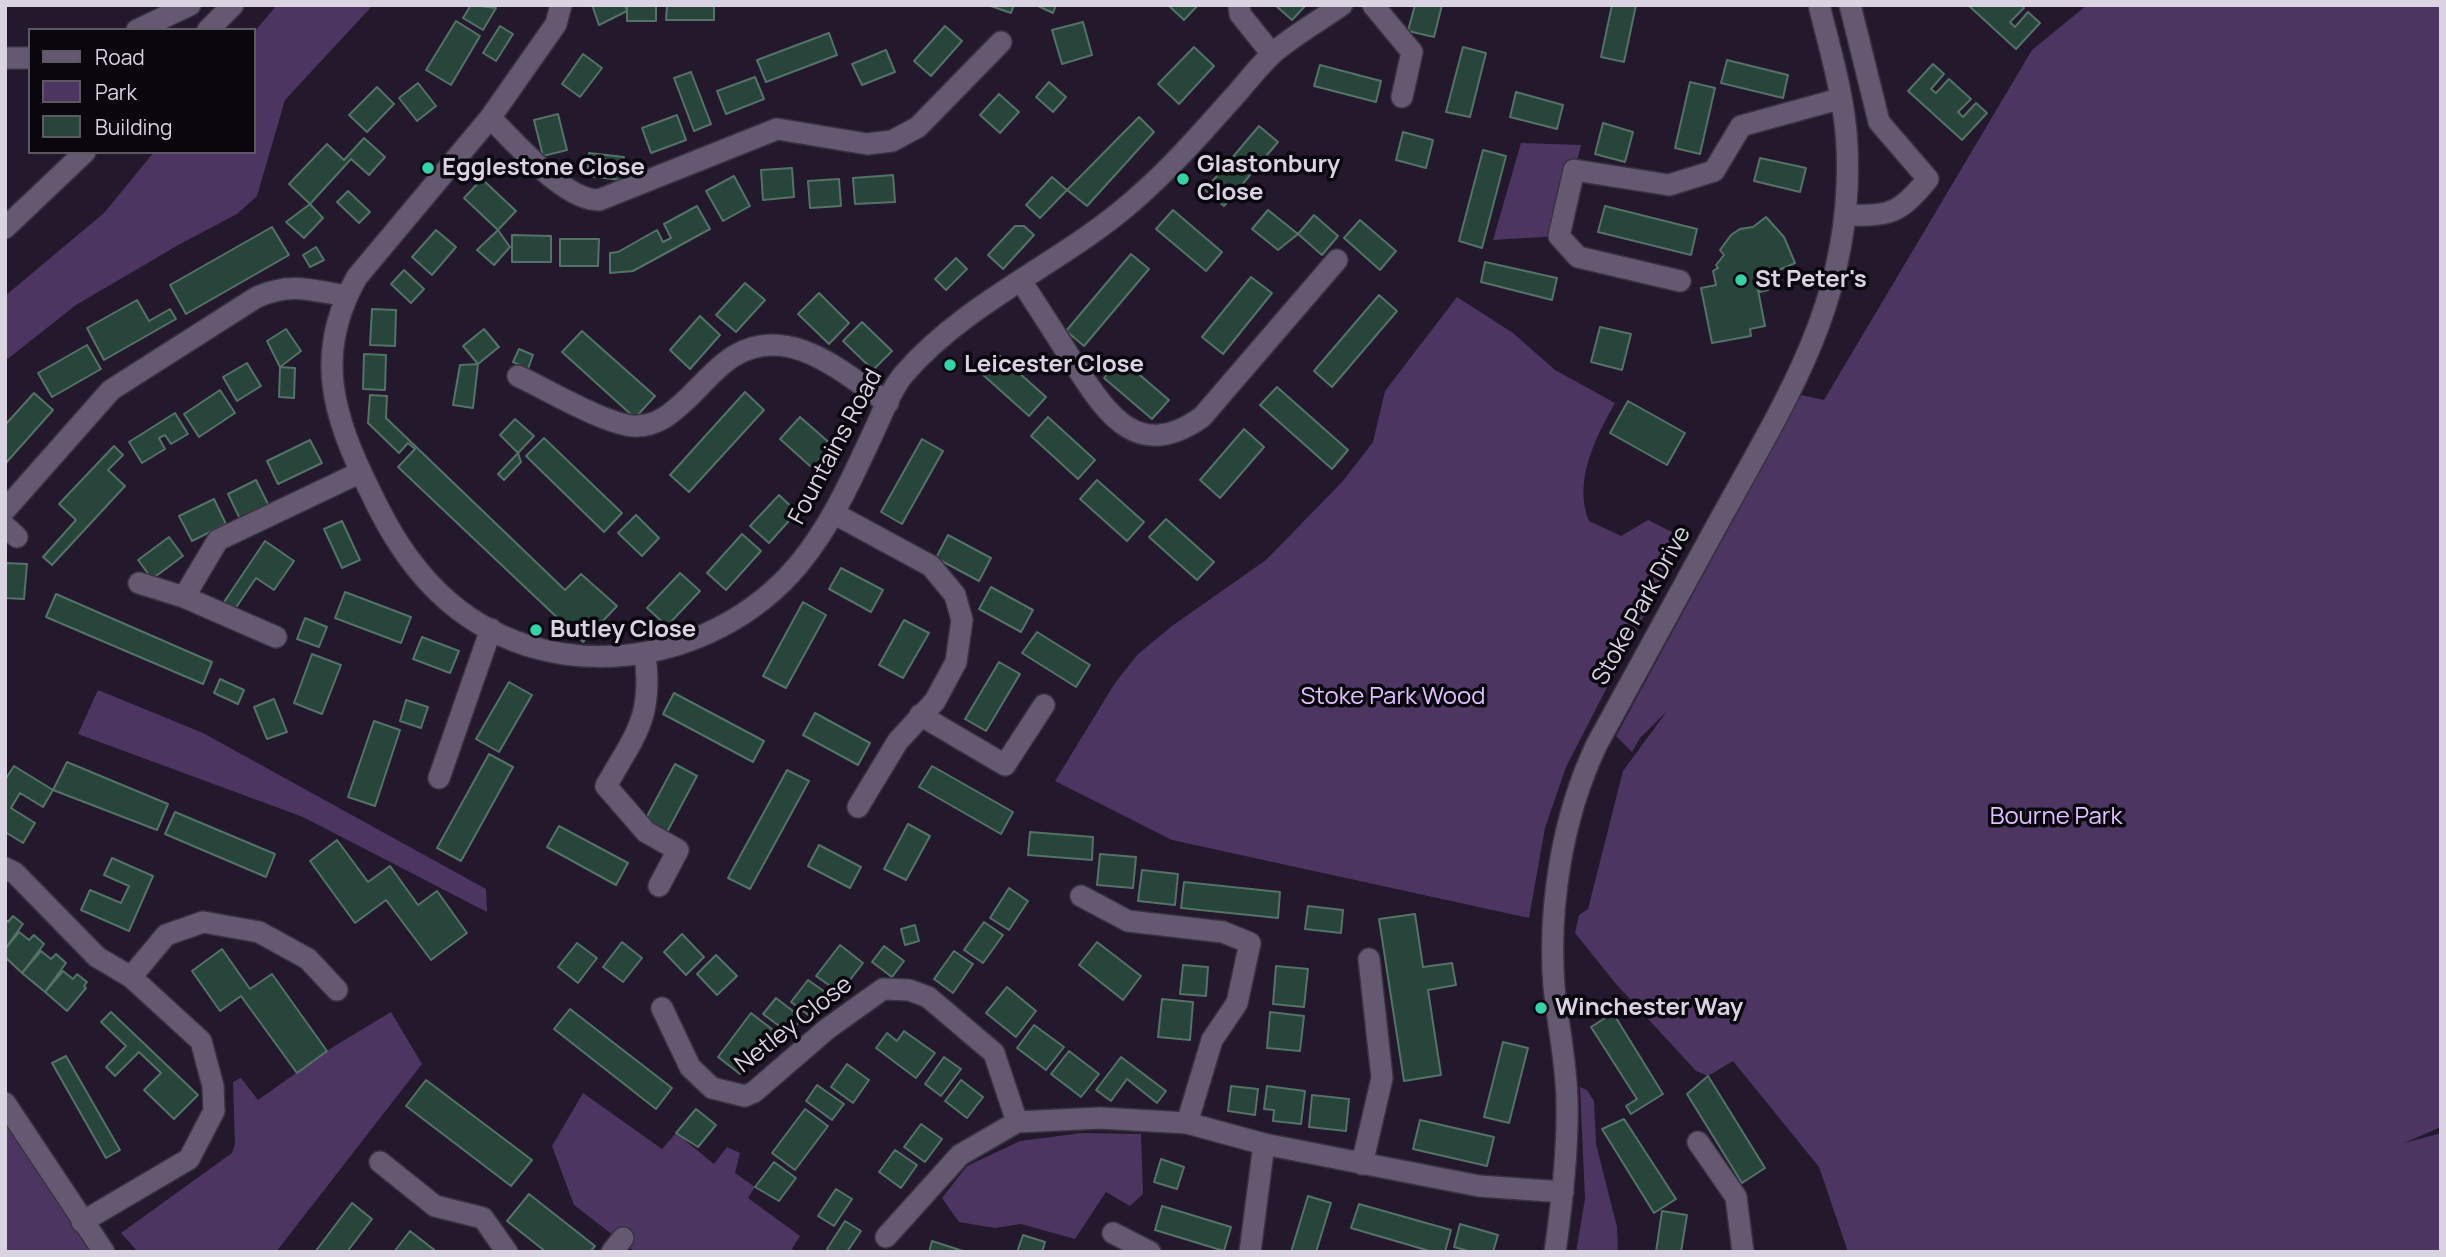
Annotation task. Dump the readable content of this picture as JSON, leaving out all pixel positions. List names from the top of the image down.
{
  "streets": {
    "street": ["Fountains Road", "Stoke Park Drive", "Netley Close"]
  },
  "parks": ["Stoke Park Wood", "Bourne Park"],
  "places": [
    "Egglestone Close",
    "Glastonbury Close",
    "St Peter's",
    "Leicester Close",
    "Butley Close",
    "Winchester Way"
  ],
  "legend": ["Road", "Park", "Building"]
}
